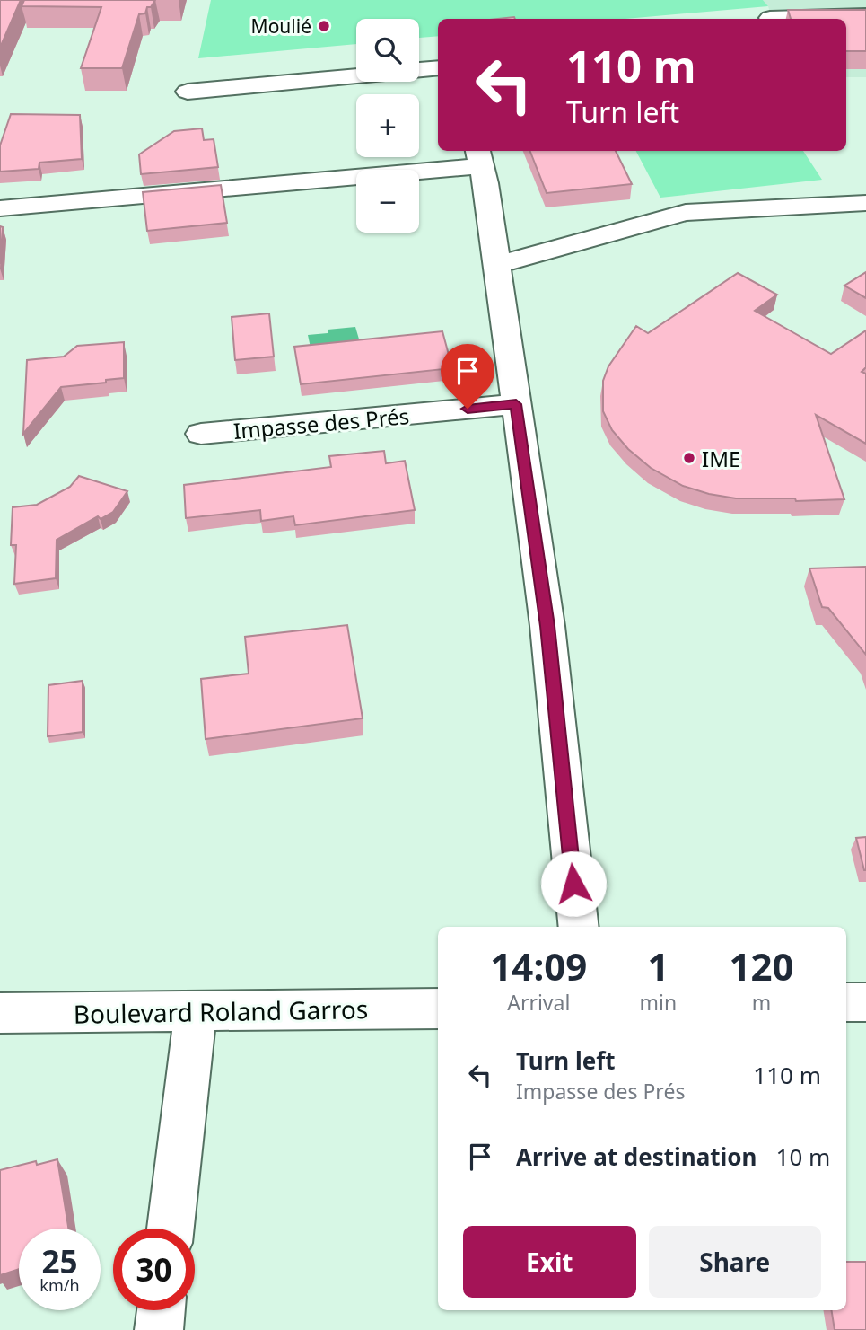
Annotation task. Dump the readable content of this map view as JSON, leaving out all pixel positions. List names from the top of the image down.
{
  "streets": {
    "street": ["Impasse des Prés", "Boulevard Roland Garros"]
  },
  "places": ["Moulié", "IME"],
  "page": {
    "map_buttons": ["+", "−"],
    "turn": ["110 m", "Turn left"],
    "eta": [
      "14:09",
      "Arrival",
      "1",
      "min",
      "120",
      "m"
    ],
    "list": [
      {
        "name": "Turn left",
        "note": "Impasse des Prés",
        "value": "110 m"
      },
      {
        "name": "Arrive at destination",
        "value": "10 m"
      }
    ],
    "buttons": ["Exit", "Share"],
    "speed": "25 km/h",
    "limit": "30"
  }
}
